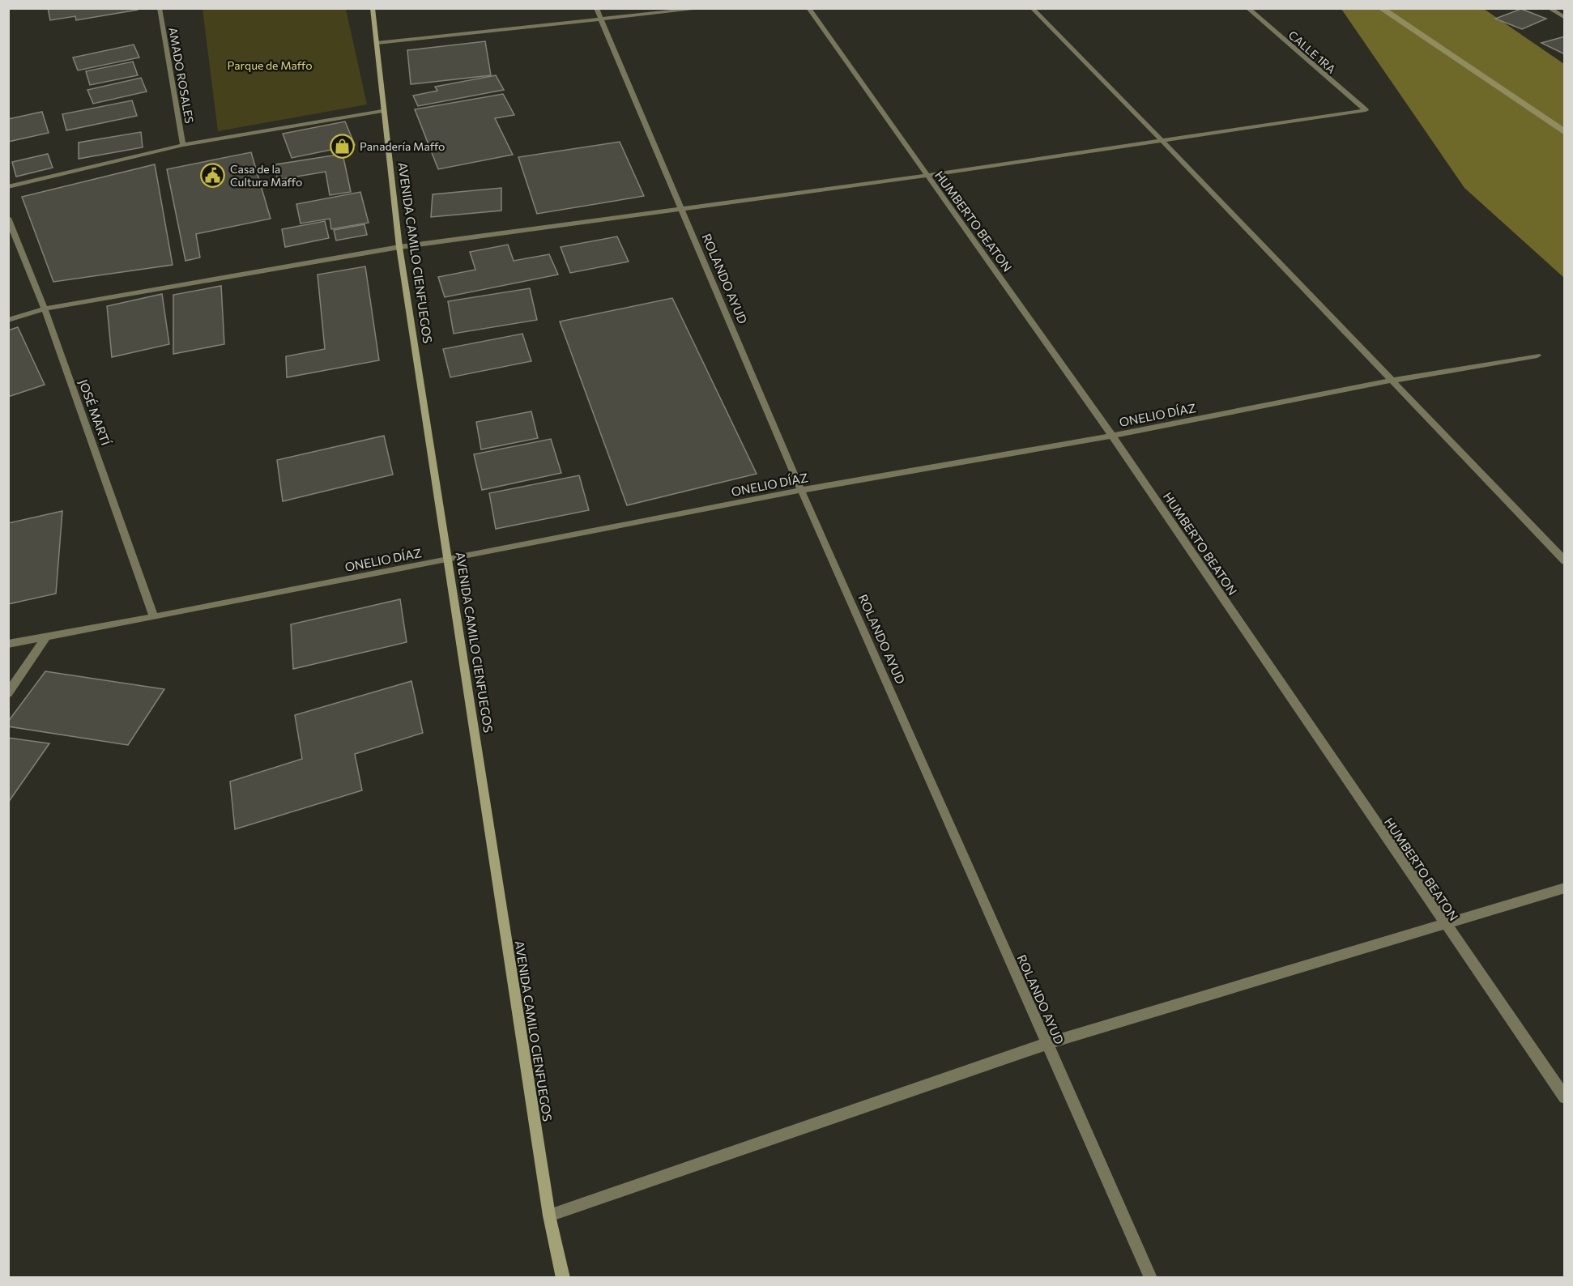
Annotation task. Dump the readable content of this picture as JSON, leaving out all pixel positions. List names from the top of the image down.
{
  "streets": {
    "main road": ["AVENIDA CAMILO CIENFUEGOS"],
    "street": [
      "CALLE 1RA",
      "AMADO ROSALES",
      "HUMBERTO BEATON",
      "ROLANDO AYUD",
      "JOSÉ MARTÍ",
      "ONELIO DÍAZ"
    ]
  },
  "crossings": [
    ["HUMBERTO BEATON", "ONELIO DÍAZ"],
    ["AVENIDA CAMILO CIENFUEGOS", "ONELIO DÍAZ"],
    ["ROLANDO AYUD", "ONELIO DÍAZ"],
    ["JOSÉ MARTÍ", "ONELIO DÍAZ"]
  ],
  "parks": ["Parque de Maffo"],
  "places": {
    "shop": ["Panadería Maffo"],
    "public building": ["Casa de la Cultura Maffo"]
  }
}
